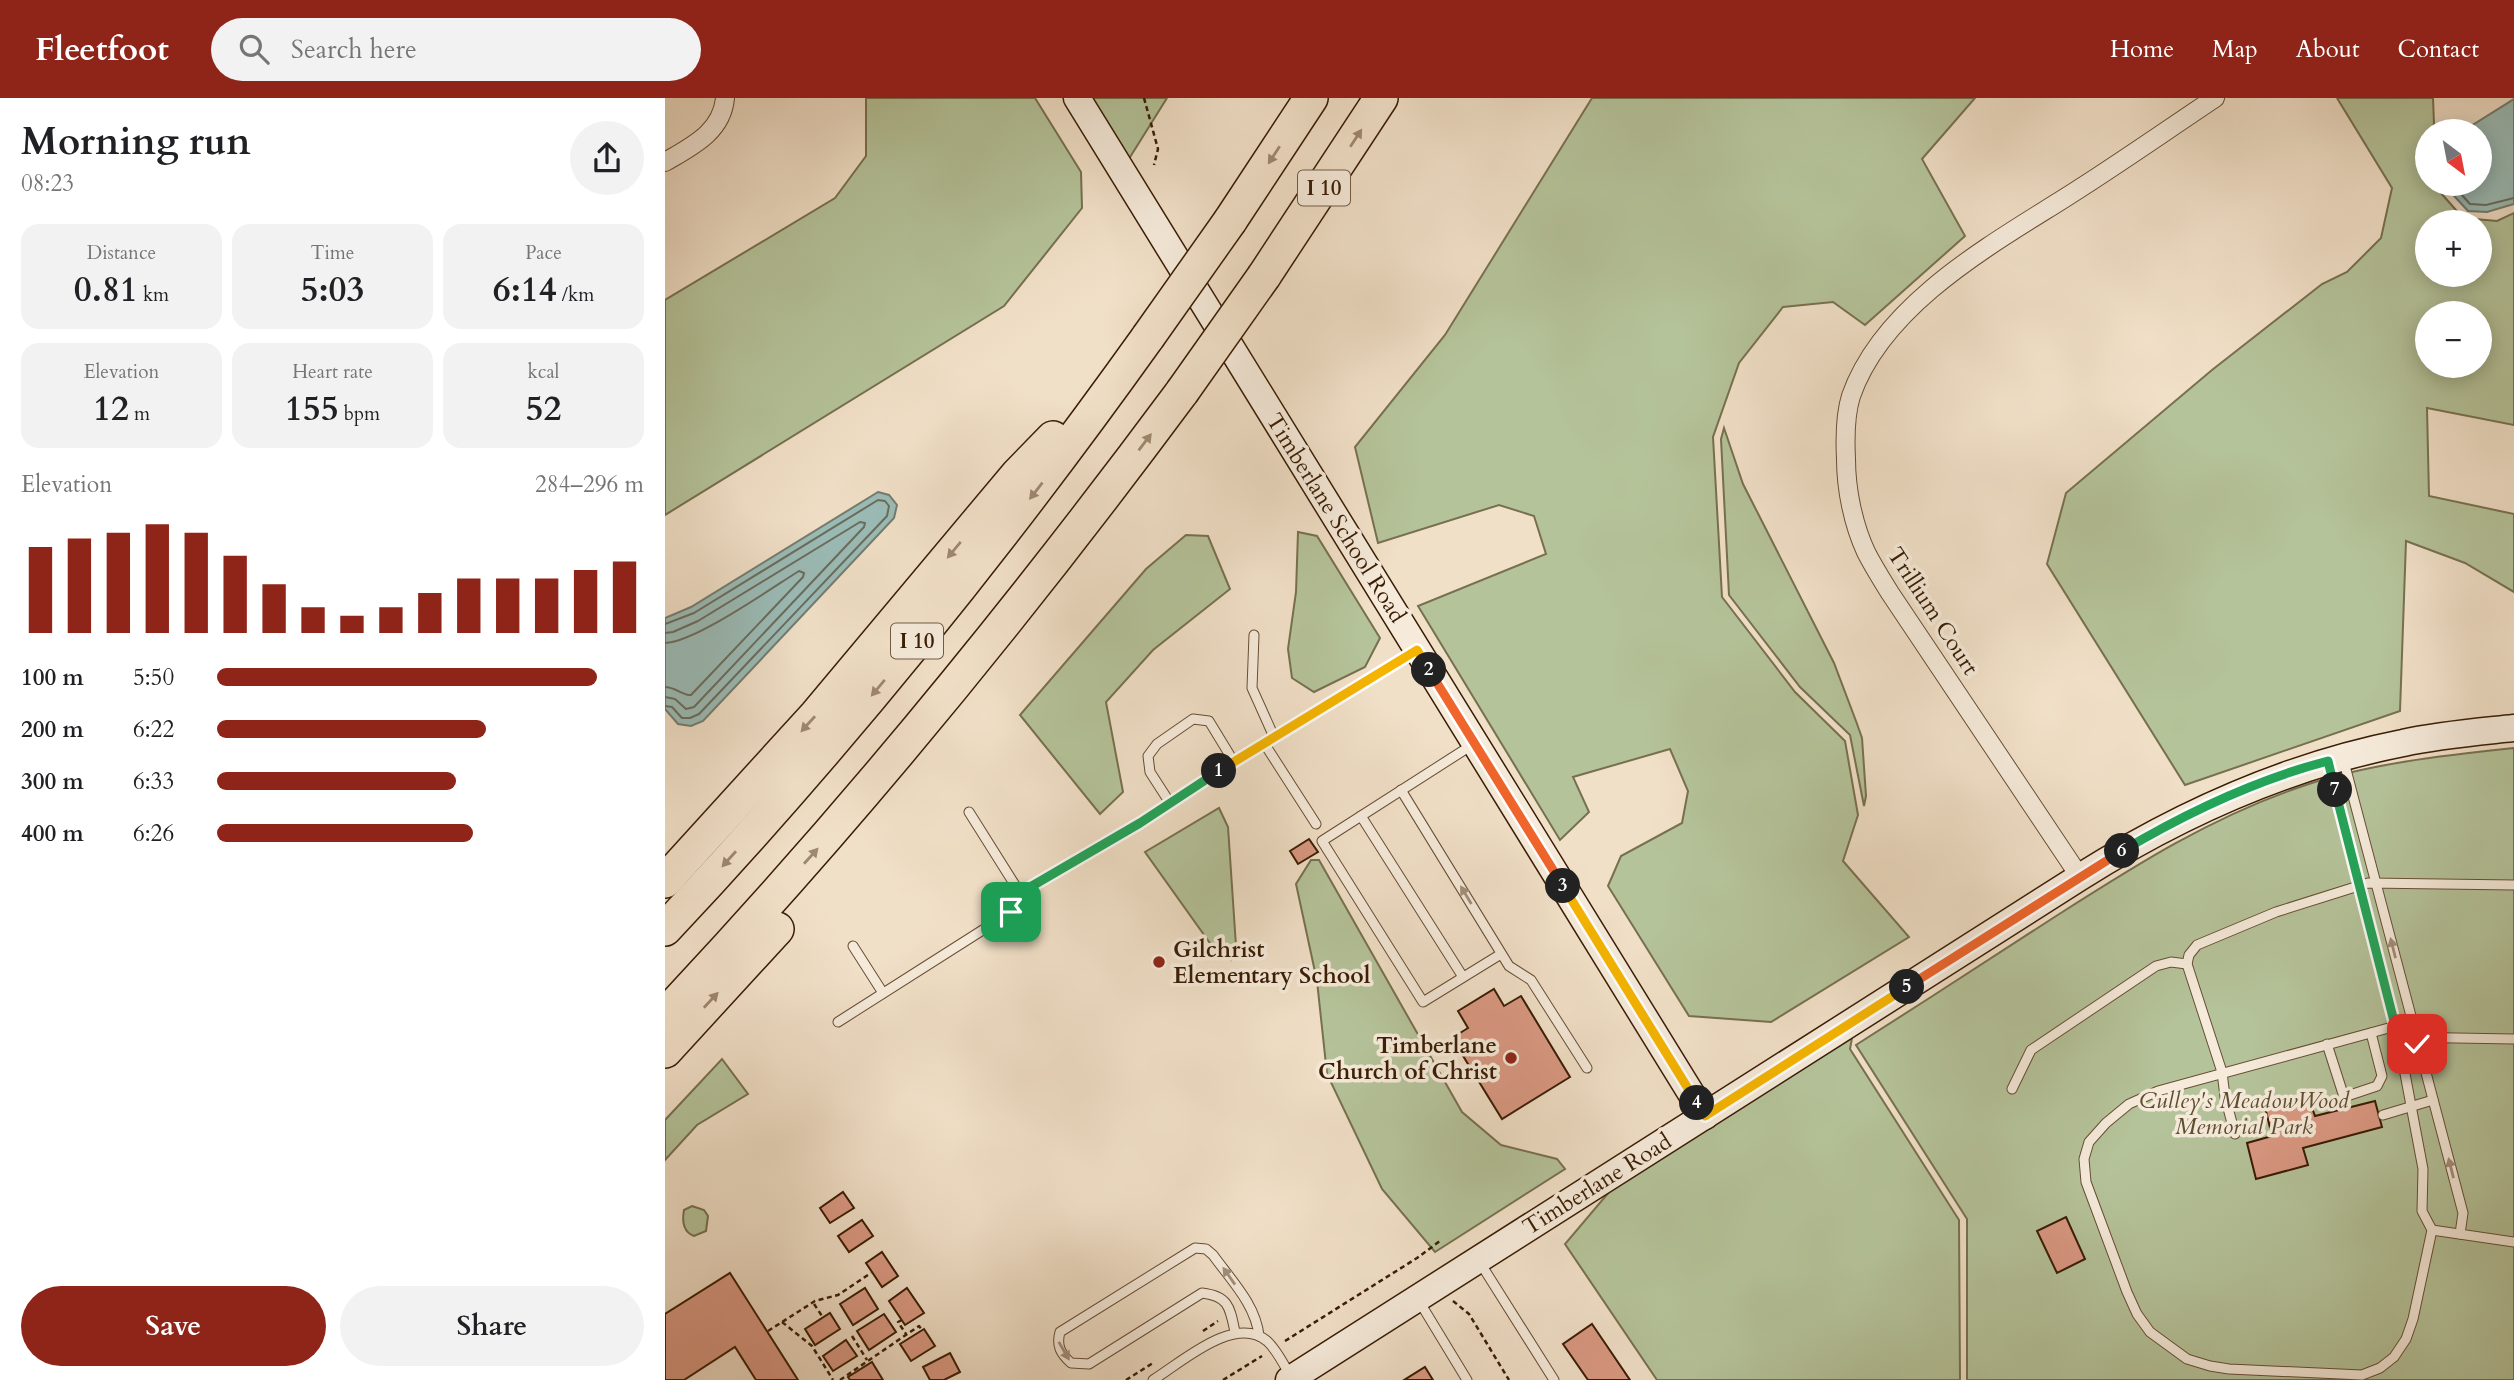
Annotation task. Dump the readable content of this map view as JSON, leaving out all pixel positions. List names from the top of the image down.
{
  "streets": {
    "highway": ["I 10"],
    "street": ["Timberlane School Road", "Trillium Court", "Timberlane Road"]
  },
  "crossings": [
    ["Timberlane School Road", "Timberlane Road"],
    ["Trillium Court", "Timberlane Road"]
  ],
  "parks": ["Culley's MeadowWood Memorial Park"],
  "places": ["Gilchrist Elementary School", "Timberlane Church of Christ"],
  "north": "bottom right",
  "page": {
    "header": "Fleetfoot",
    "search": "Search here",
    "nav": [
      "Home",
      "Map",
      "About",
      "Contact"
    ],
    "heading": ["Morning run", "08:23"],
    "map_buttons": ["+", "−"],
    "stats": [
      ["Distance", "0.81 km"],
      ["Time", "5:03"],
      ["Pace", "6:14 /km"],
      ["Elevation", "12 m"],
      ["Heart rate", "155 bpm"],
      ["kcal", "52"]
    ],
    "chart": ["Elevation", "284–296 m"],
    "list": [
      {
        "name": "100 m",
        "note": "5:50"
      },
      {
        "name": "200 m",
        "note": "6:22"
      },
      {
        "name": "300 m",
        "note": "6:33"
      },
      {
        "name": "400 m",
        "note": "6:26"
      }
    ],
    "pins": [
      "2",
      "1",
      "7",
      "6",
      "3",
      "5",
      "4"
    ],
    "buttons": ["Save", "Share"]
  }
}
